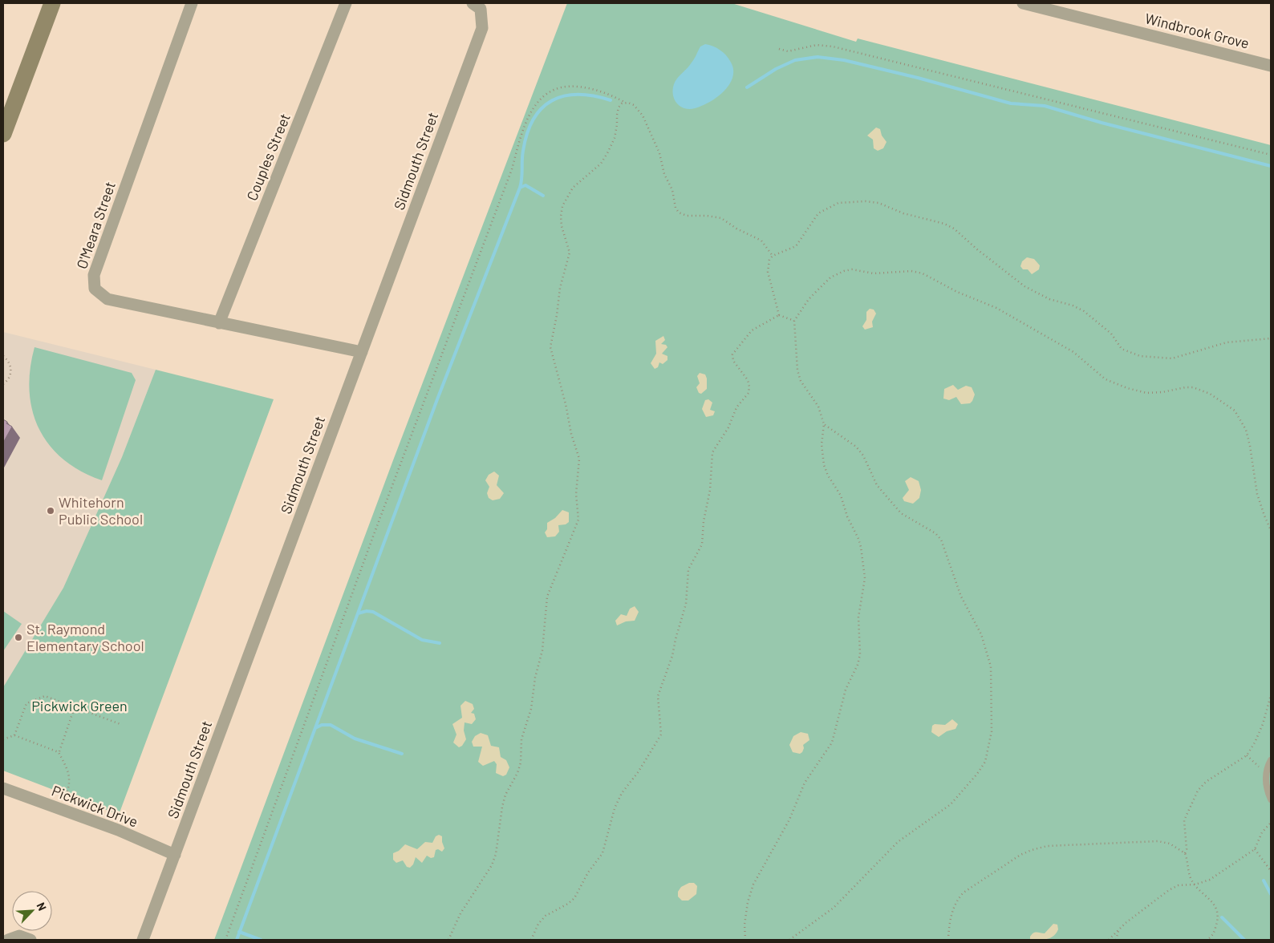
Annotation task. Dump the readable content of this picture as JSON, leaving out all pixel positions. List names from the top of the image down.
{
  "streets": {
    "street": [
      "Windbrook Grove",
      "Couples Street",
      "Sidmouth Street",
      "O'Meara Street",
      "Pickwick Drive"
    ]
  },
  "crossings": [
    ["Couples Street", "O'Meara Street"],
    ["Sidmouth Street", "O'Meara Street"],
    ["Sidmouth Street", "Pickwick Drive"]
  ],
  "parks": ["Pickwick Green"],
  "places": ["Whitehorn Public School", "St. Raymond Elementary School"],
  "north": "top right"
}
